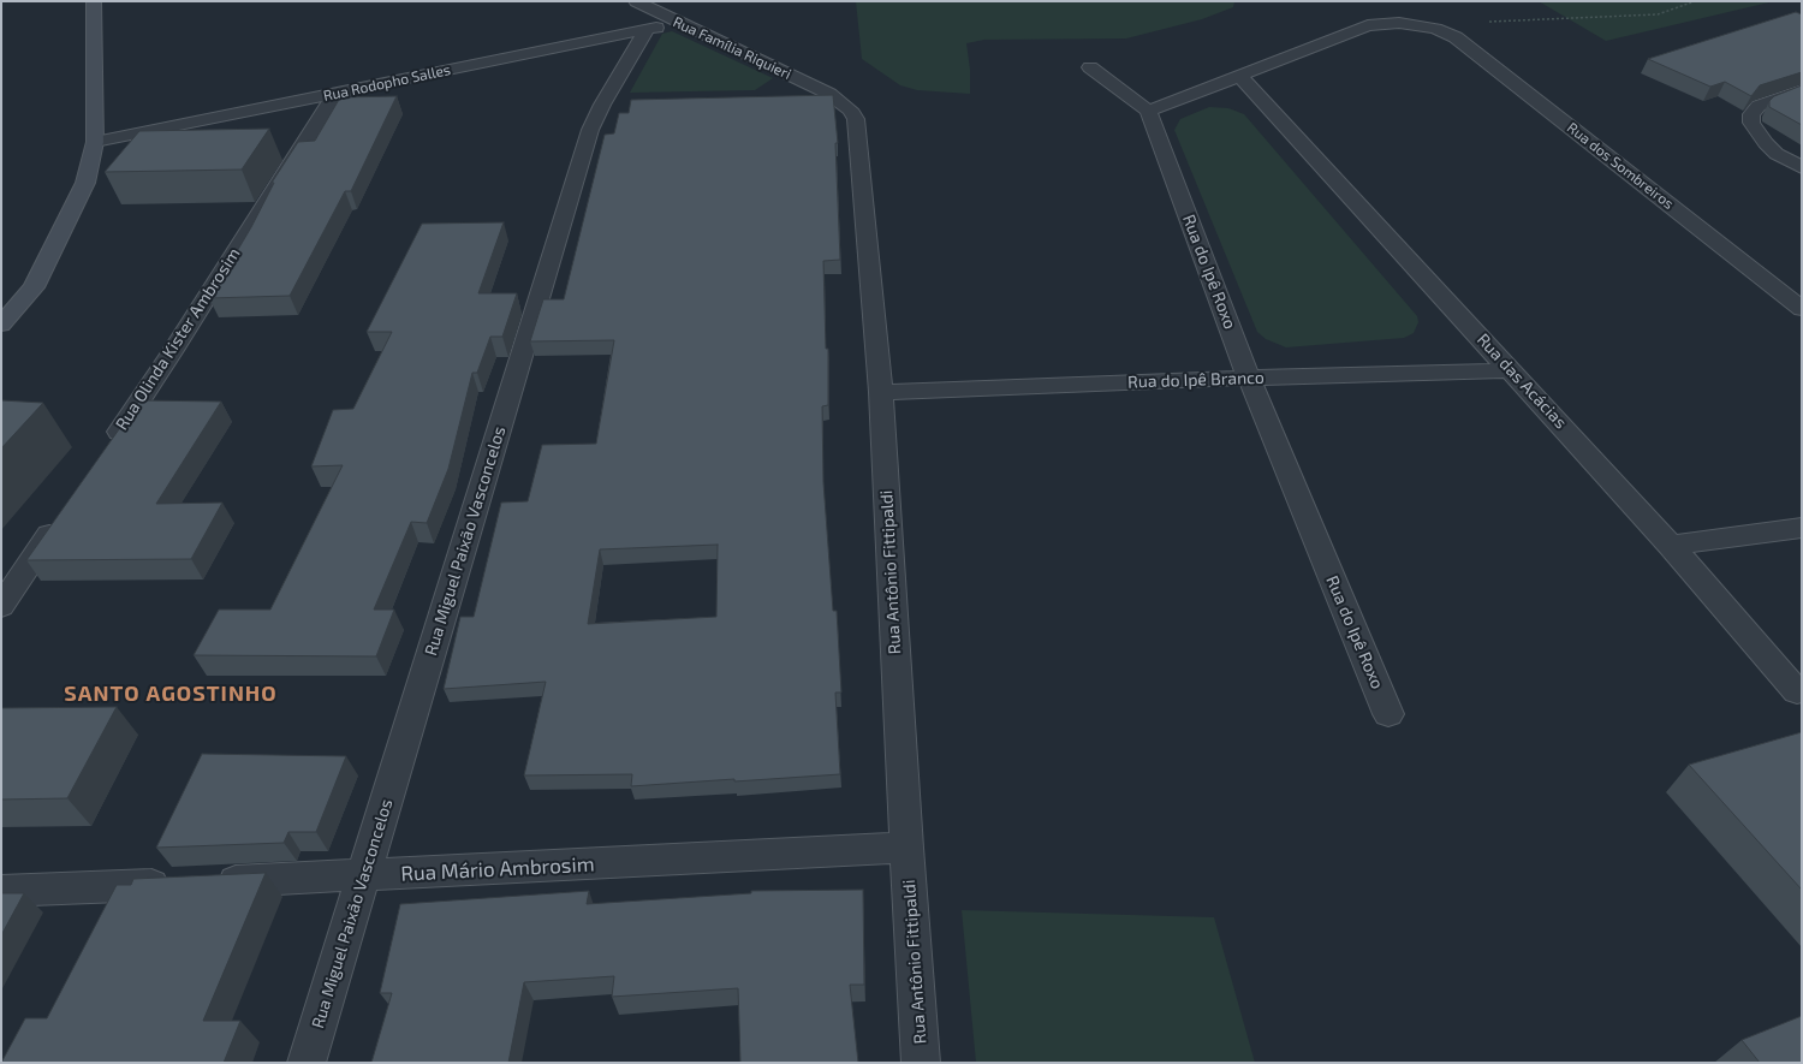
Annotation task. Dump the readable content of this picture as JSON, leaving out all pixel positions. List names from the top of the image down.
{
  "streets": {
    "street": [
      "Rua Família Riquieri",
      "Rua Rodopho Salles",
      "Rua dos Sombreiros",
      "Rua do Ipê Roxo",
      "Rua Olinda Kister Ambrosim",
      "Rua do Ipê Branco",
      "Rua das Acácias",
      "Rua Miguel Paixão Vasconcelos",
      "Rua Antônio Fittipaldi",
      "Rua Mário Ambrosim"
    ]
  },
  "crossings": [
    ["Rua Família Riquieri", "Rua Rodopho Salles"],
    ["Rua Família Riquieri", "Rua Antônio Fittipaldi"],
    ["Rua Rodopho Salles", "Rua Olinda Kister Ambrosim"],
    ["Rua Rodopho Salles", "Rua Miguel Paixão Vasconcelos"],
    ["Rua do Ipê Roxo", "Rua do Ipê Branco"],
    ["Rua do Ipê Branco", "Rua das Acácias"],
    ["Rua do Ipê Branco", "Rua Antônio Fittipaldi"],
    ["Rua Miguel Paixão Vasconcelos", "Rua Mário Ambrosim"],
    ["Rua Antônio Fittipaldi", "Rua Mário Ambrosim"]
  ],
  "districts": ["SANTO AGOSTINHO"]
}
